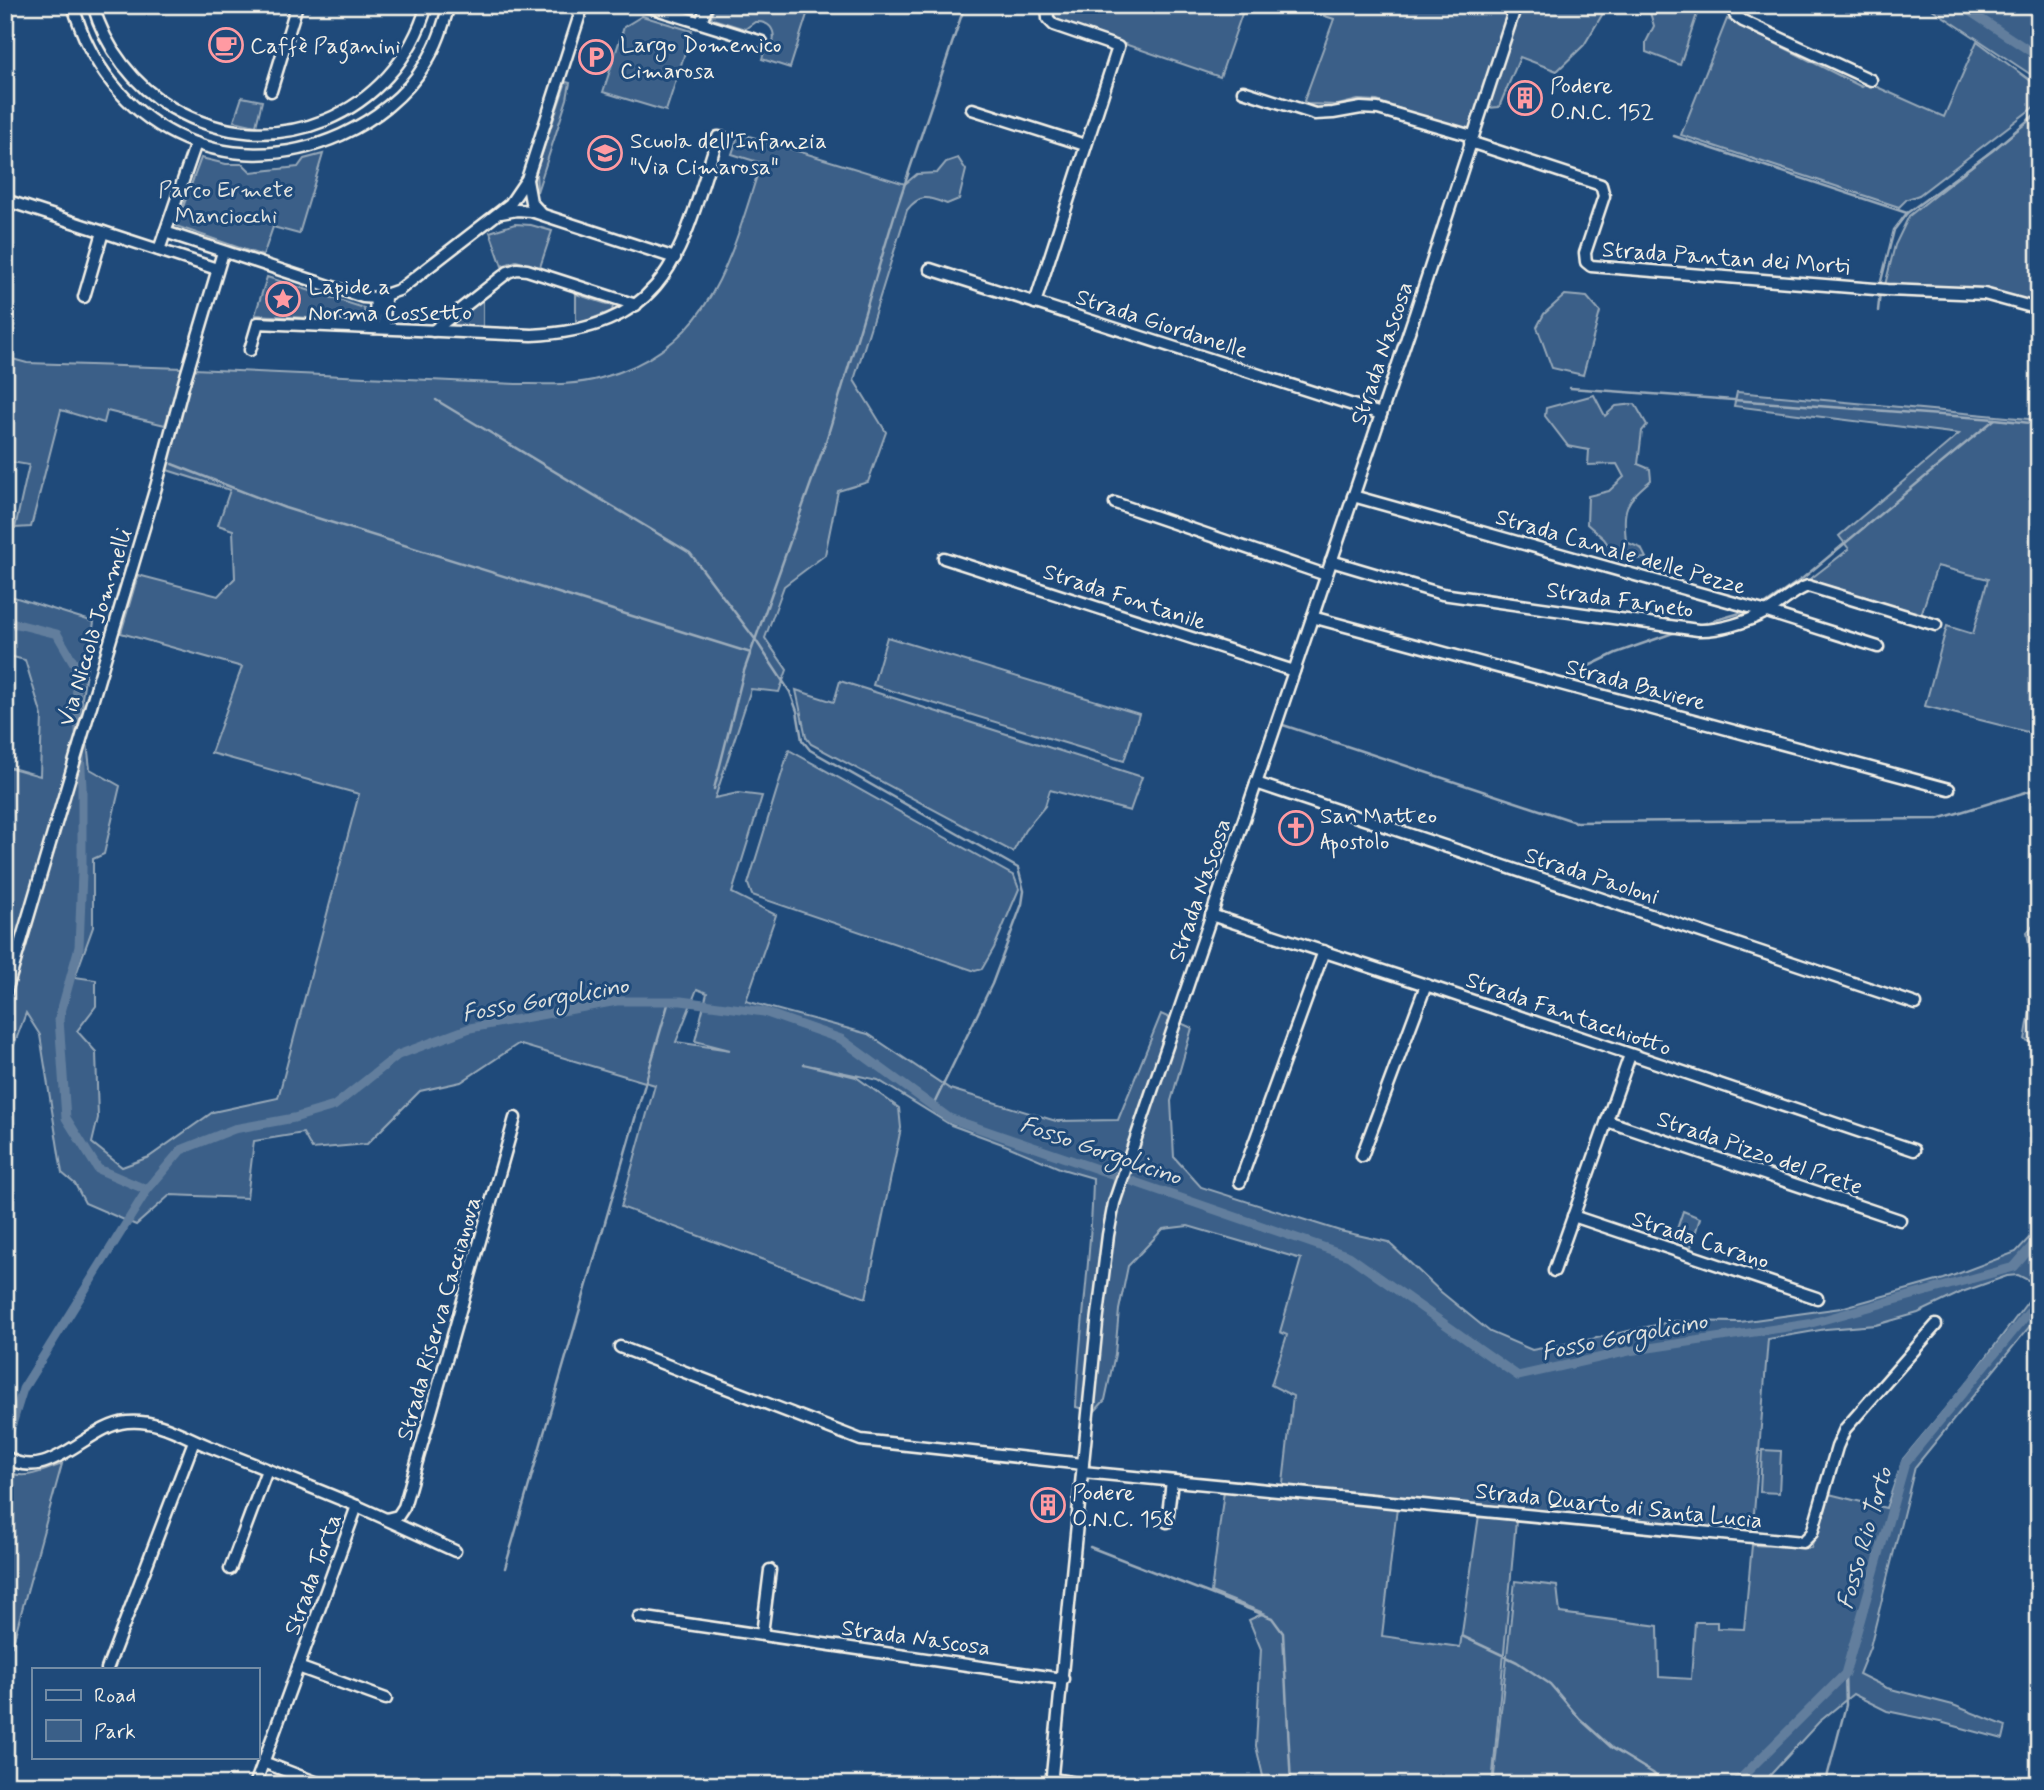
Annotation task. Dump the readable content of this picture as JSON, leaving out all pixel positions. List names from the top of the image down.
{
  "streets": {
    "street": [
      "Strada Pantan dei Morti",
      "Strada Giordanelle",
      "Strada Nascosa",
      "Strada Canale delle Pezze",
      "Strada Fontanile",
      "Strada Farneto",
      "Via Niccolò Jommelli",
      "Strada Baviere",
      "Strada Paoloni",
      "Strada Fantacchiotto",
      "Strada Pizzo del Prete",
      "Strada Carano",
      "Strada Riserva Caccianova",
      "Strada Quarto di Santa Lucia",
      "Strada Torta"
    ]
  },
  "crossings": [
    ["Strada Pantan dei Morti", "Strada Nascosa"],
    ["Strada Giordanelle", "Strada Nascosa"],
    ["Strada Nascosa", "Strada Canale delle Pezze"],
    ["Strada Nascosa", "Strada Fontanile"],
    ["Strada Nascosa", "Strada Farneto"],
    ["Strada Nascosa", "Strada Baviere"],
    ["Strada Nascosa", "Strada Paoloni"],
    ["Strada Nascosa", "Strada Fantacchiotto"],
    ["Strada Nascosa", "Strada Quarto di Santa Lucia"],
    ["Strada Canale delle Pezze", "Strada Farneto"]
  ],
  "water": ["Fosso Gorgolicino", "Fosso Rio Torto"],
  "parks": ["Parco Ermete Manciocchi"],
  "places": {
    "cafe": ["Caffè Paganini"],
    "parking": ["Largo Domenico Cimarosa"],
    "building": ["Podere O.N.C. 152", "Podere O.N.C. 158"],
    "school or university": ["Scuola dell'Infanzia \"Via Cimarosa\""],
    "place": ["Lapide a Norma Cossetto"],
    "church": ["San Matteo Apostolo"]
  },
  "legend": ["Road", "Park"]
}
